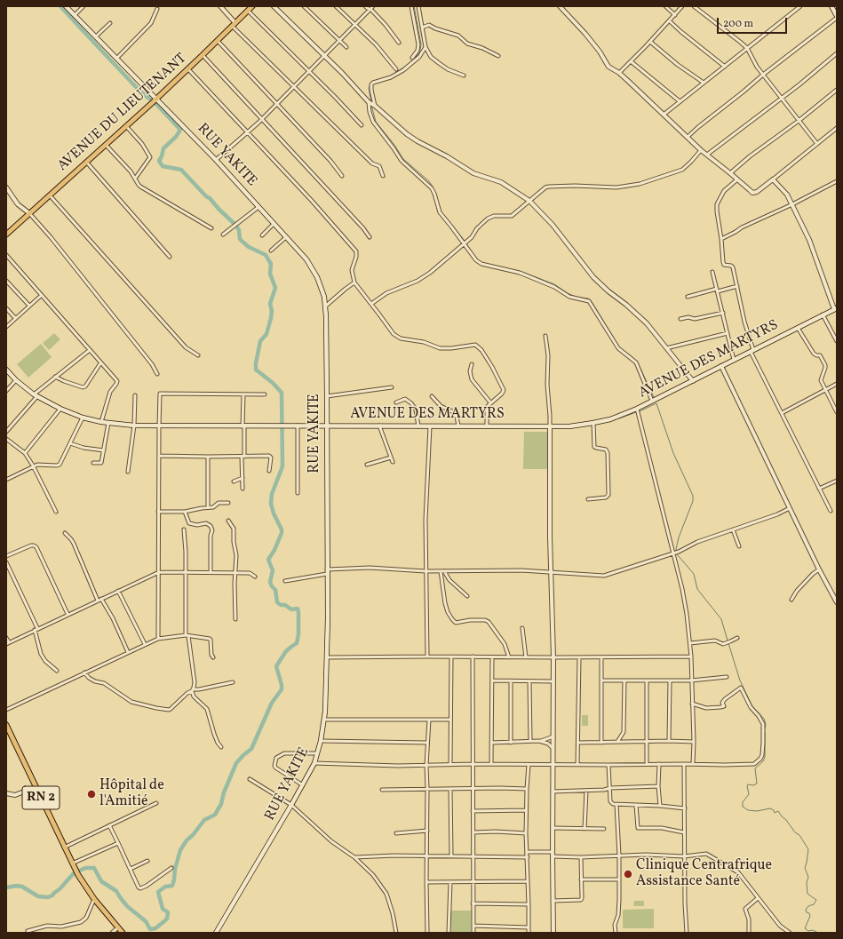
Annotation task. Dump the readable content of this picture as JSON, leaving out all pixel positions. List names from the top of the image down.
{
  "streets": {
    "main road": [
      "AVENUE DU LIEUTENANT",
      "RUE YAKITE",
      "AVENUE DES MARTYRS",
      "RN 2"
    ]
  },
  "crossings": [
    ["AVENUE DU LIEUTENANT", "RUE YAKITE"],
    ["RUE YAKITE", "AVENUE DES MARTYRS"]
  ],
  "places": ["Hôpital de l'Amitié", "Clinique Centrafrique Assistance Santé"],
  "scale_bar": "200 m"
}
